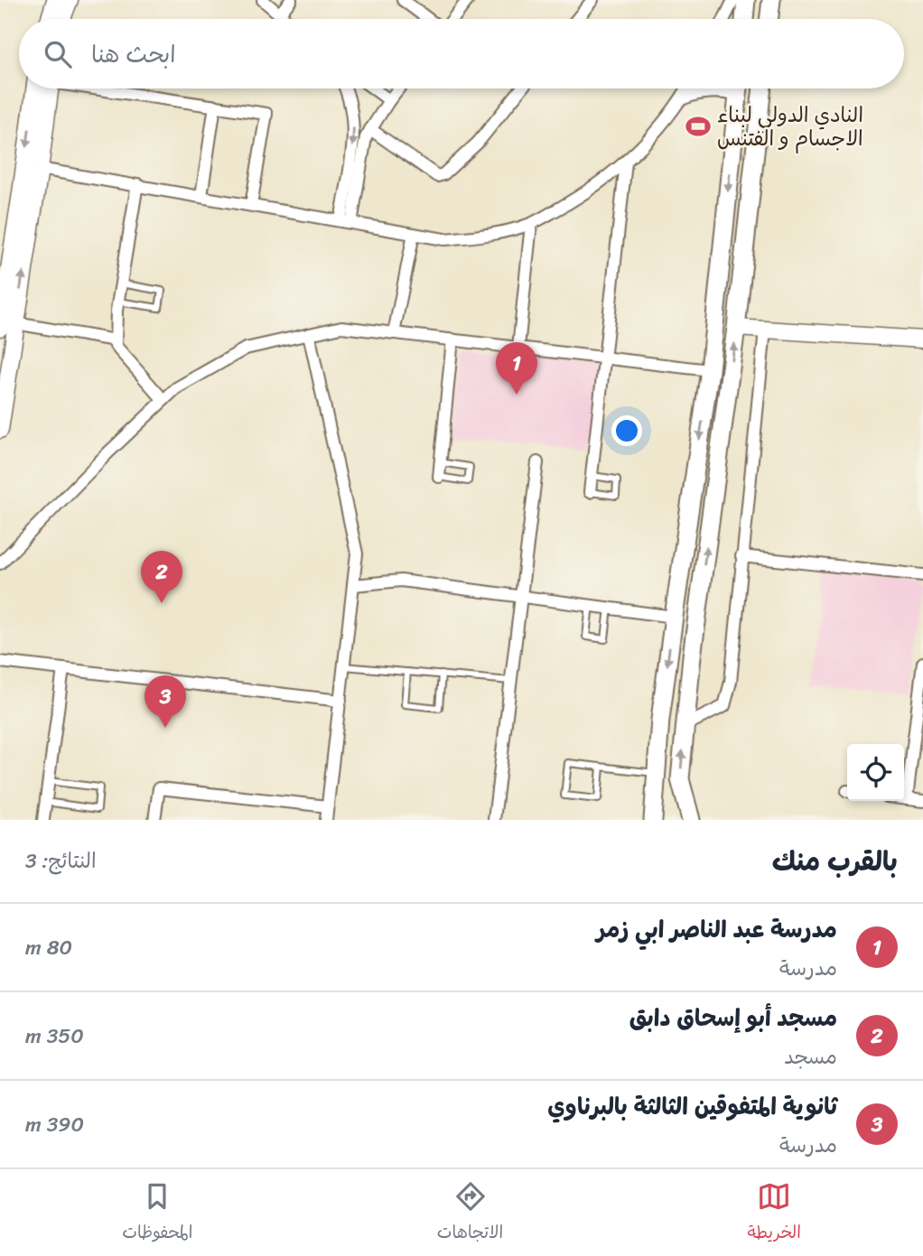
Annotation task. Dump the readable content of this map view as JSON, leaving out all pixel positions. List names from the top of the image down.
{
  "places": {
    "sports": ["النادي الدولي لبناء الاجسام و الفتنس"]
  },
  "page": {
    "search": "ابحث هنا",
    "pins": ["1", "2", "3"],
    "heading": ["بالقرب منك", "النتائج: 3"],
    "list": [
      {
        "mark": "1",
        "name": "مدرسة عبد الناصر ابي زمر",
        "note": "مدرسة",
        "value": "80 m"
      },
      {
        "mark": "2",
        "name": "مسجد أبو إسحاق دابق",
        "note": "مسجد",
        "value": "350 m"
      },
      {
        "mark": "3",
        "name": "ثانوية المتفوقين الثالثة بالبرناوي",
        "note": "مدرسة",
        "value": "390 m"
      }
    ],
    "nav": ["الخريطة", "الاتجاهات", "المحفوظات"]
  }
}
